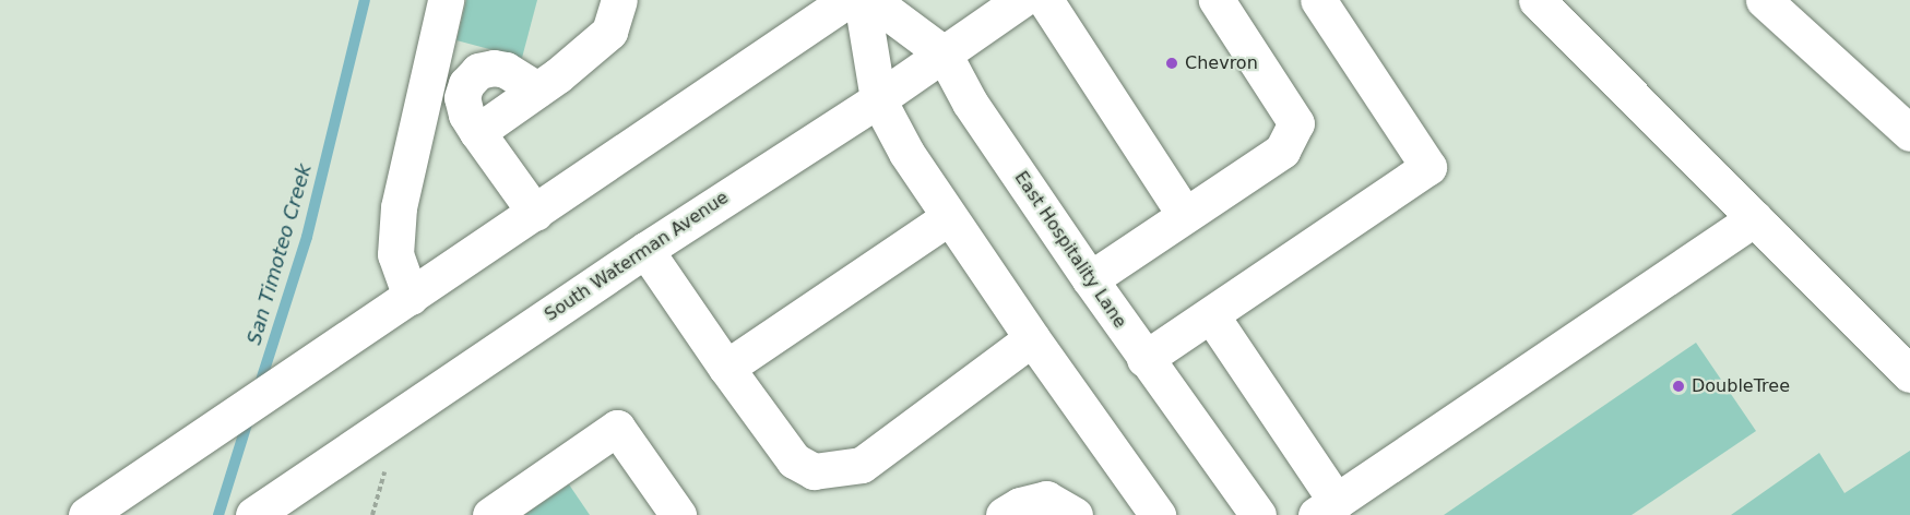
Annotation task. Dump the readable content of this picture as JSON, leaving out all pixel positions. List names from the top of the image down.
{
  "streets": {
    "main road": ["East Hospitality Lane", "South Waterman Avenue"]
  },
  "crossings": [
    ["East Hospitality Lane", "South Waterman Avenue"]
  ],
  "water": ["San Timoteo Creek"],
  "places": ["Chevron", "DoubleTree"]
}
